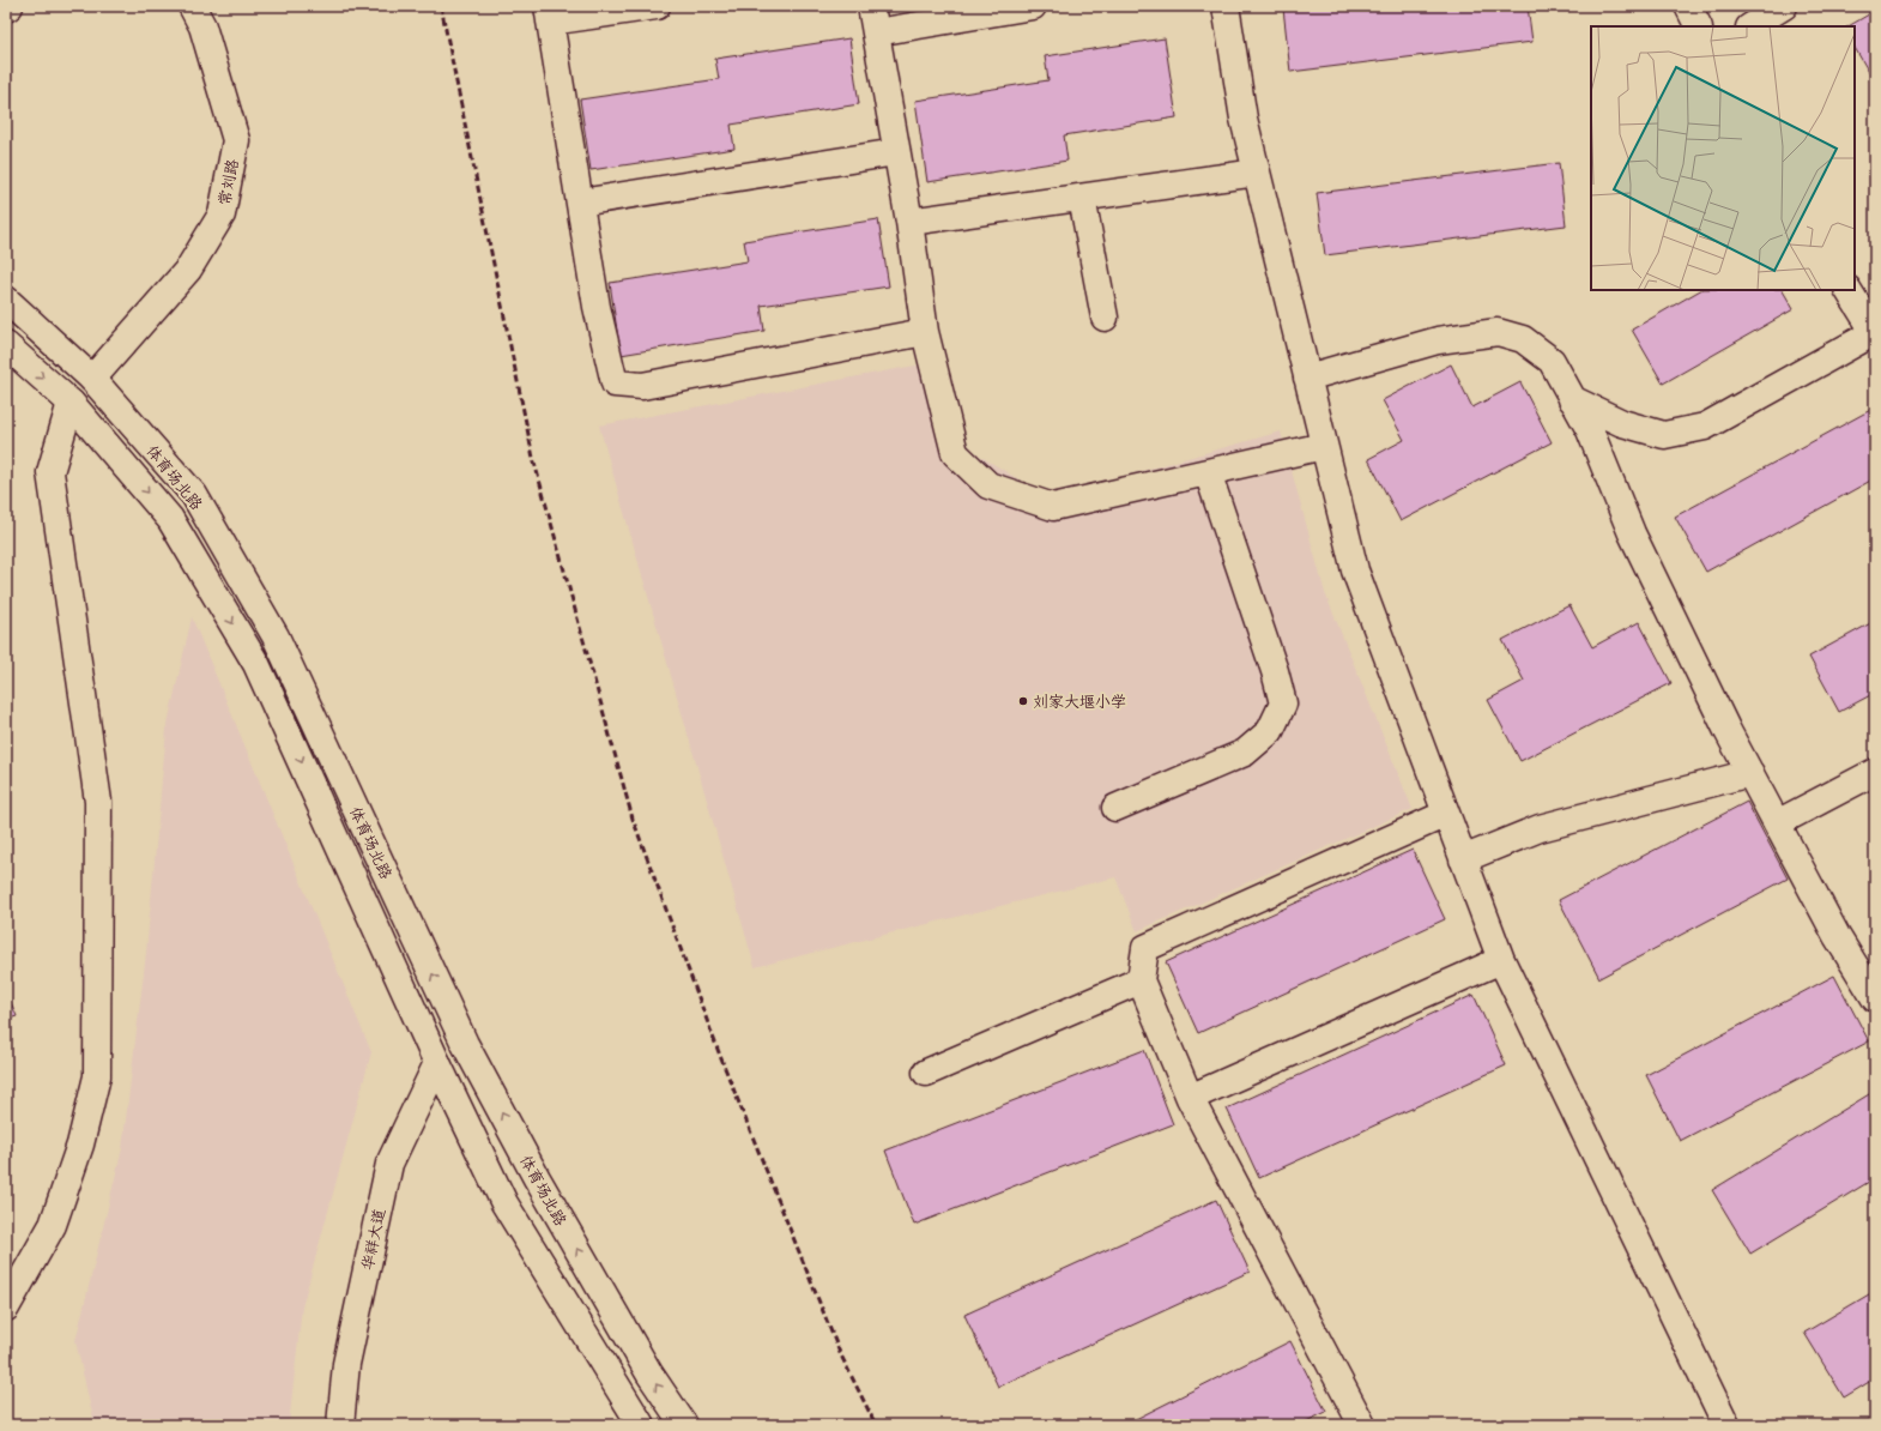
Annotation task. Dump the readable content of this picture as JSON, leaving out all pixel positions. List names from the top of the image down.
{
  "streets": {
    "street": ["常刘路", "体育场北路", "华祥大道"]
  },
  "crossings": [
    ["常刘路", "体育场北路"],
    ["体育场北路", "华祥大道"]
  ],
  "places": ["刘家大堰小学"]
}
